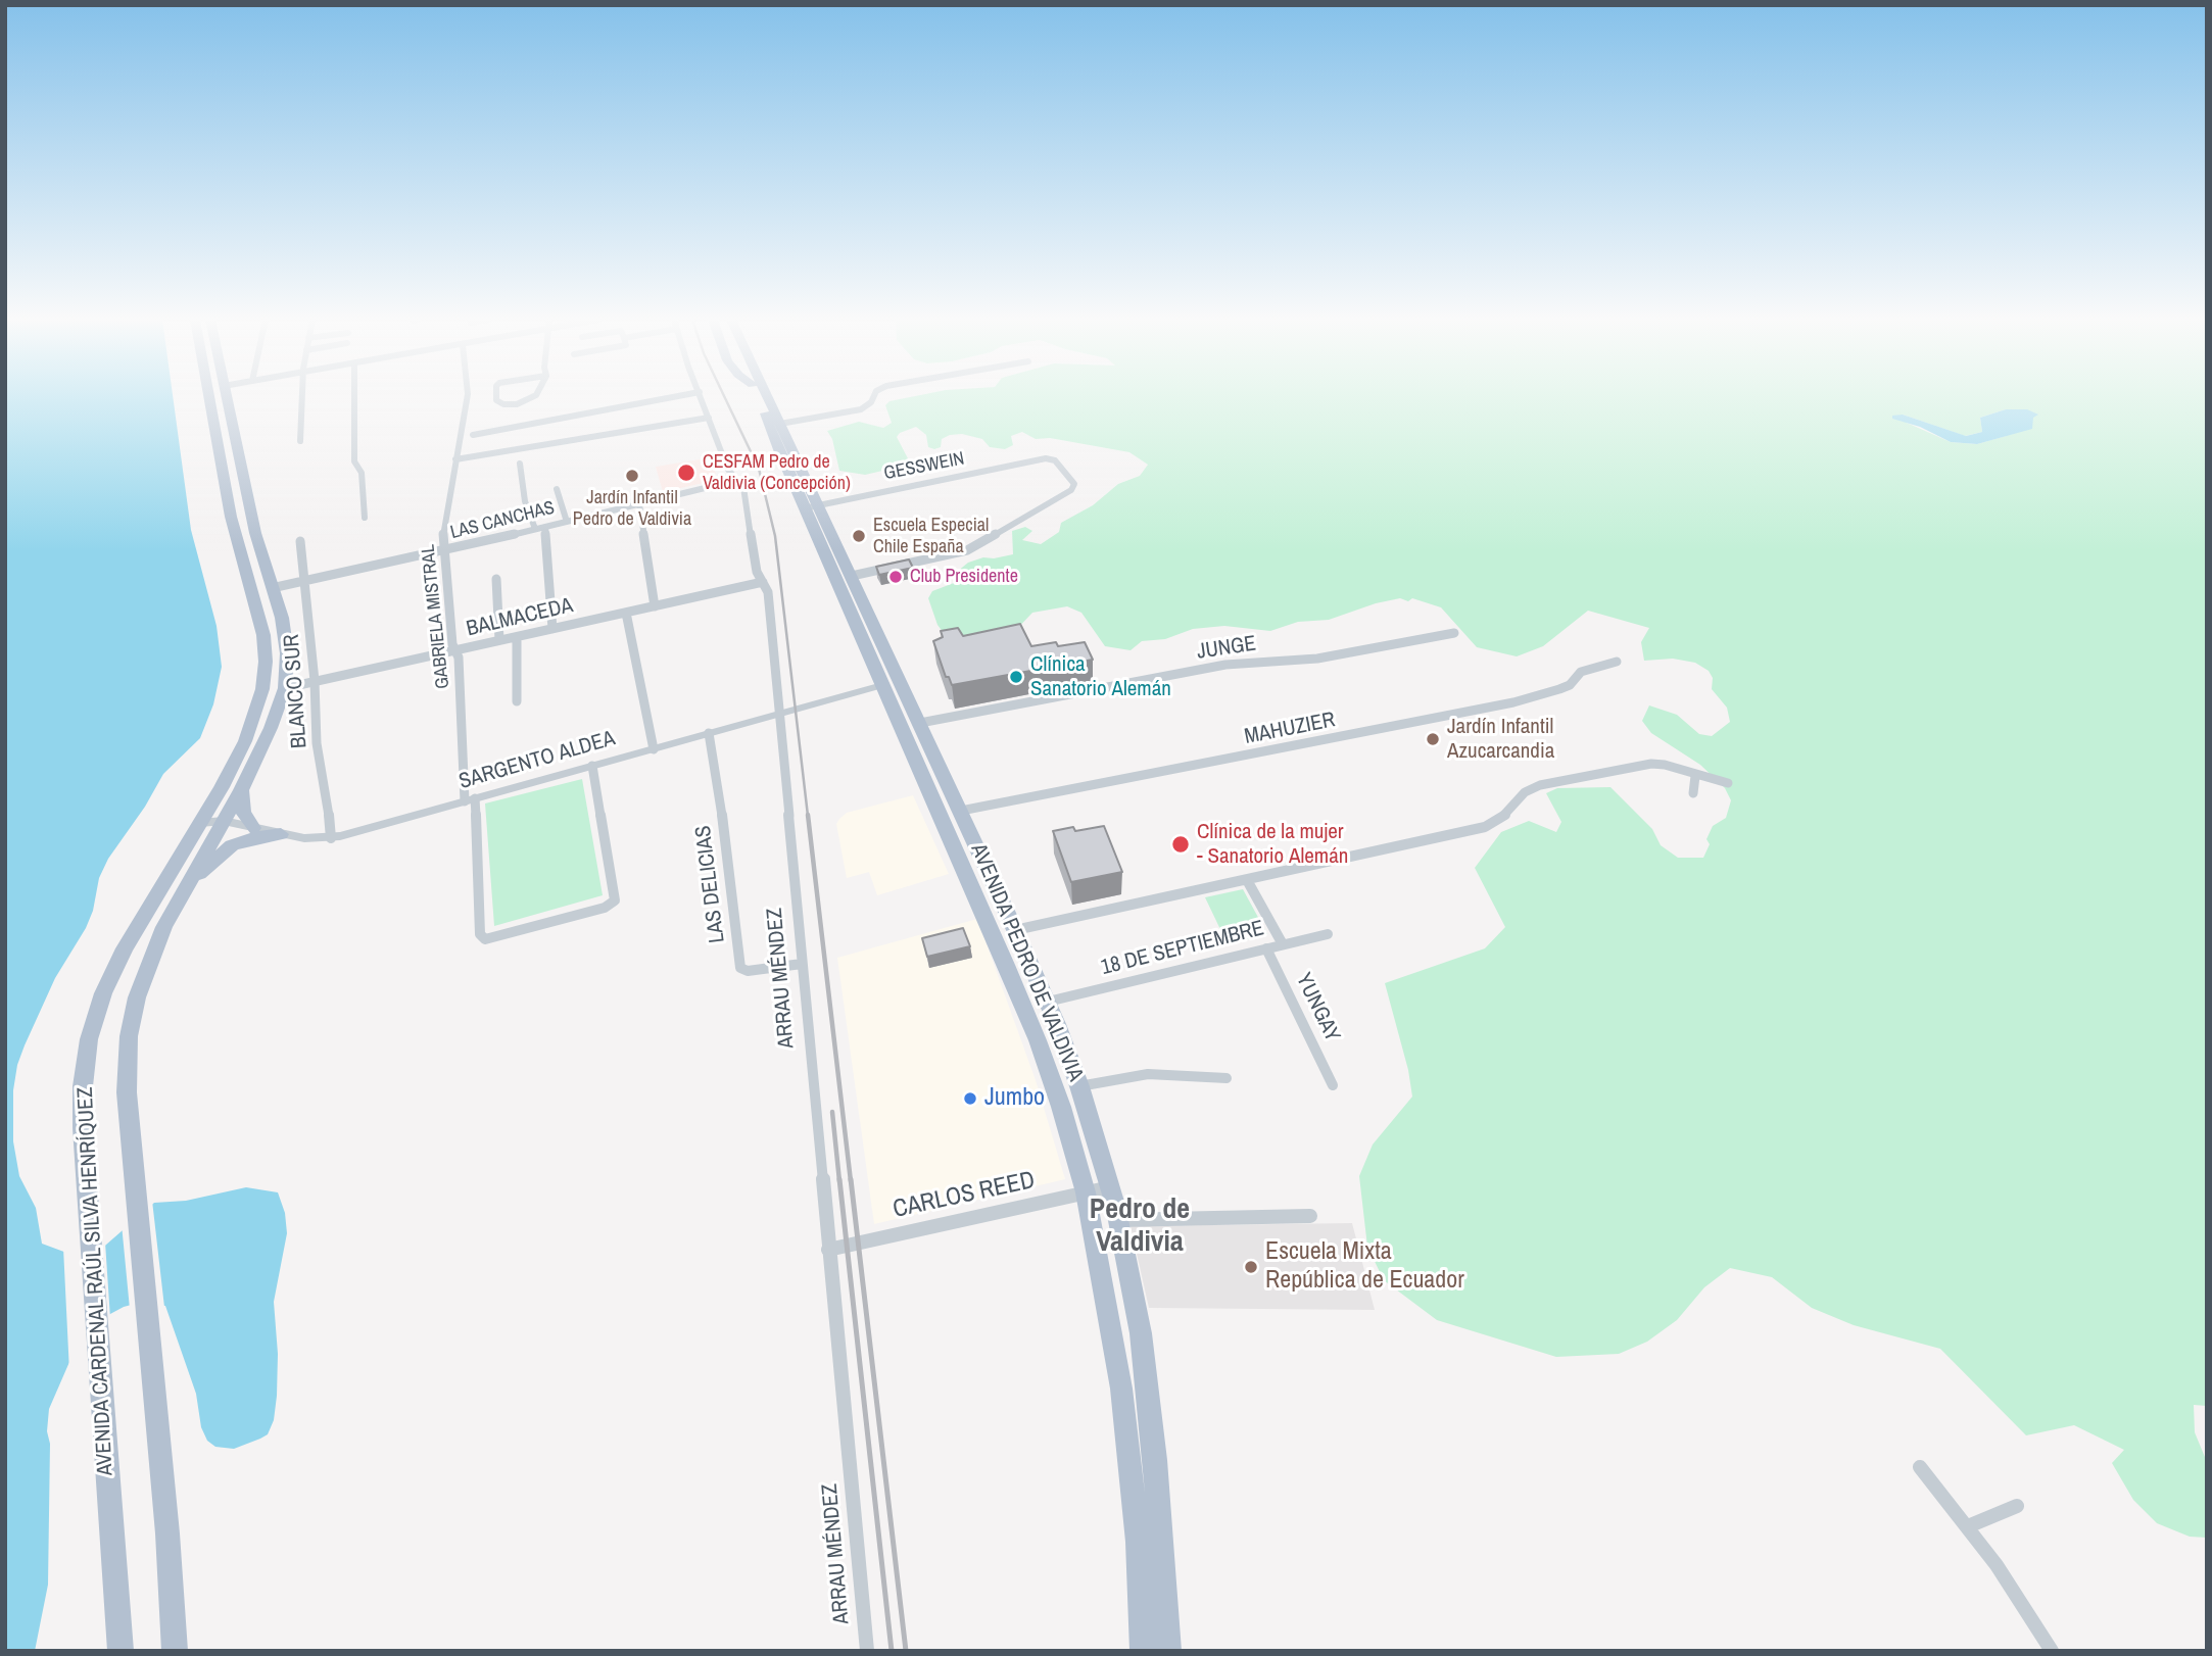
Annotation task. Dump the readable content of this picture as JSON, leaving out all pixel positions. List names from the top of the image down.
{
  "streets": {
    "main road": ["AVENIDA PEDRO DE VALDIVIA", "AVENIDA CARDENAL RAÚL SILVA HENRÍQUEZ"],
    "street": [
      "GESSWEIN",
      "LAS CANCHAS",
      "GABRIELA MISTRAL",
      "BALMACEDA",
      "JUNGE",
      "BLANCO SUR",
      "MAHUZIER",
      "SARGENTO ALDEA",
      "LAS DELICIAS",
      "18 DE SEPTIEMBRE",
      "ARRAU MÉNDEZ",
      "YUNGAY",
      "CARLOS REED"
    ]
  },
  "crossings": [
    ["GESSWEIN", "AVENIDA PEDRO DE VALDIVIA"],
    ["LAS CANCHAS", "GABRIELA MISTRAL"],
    ["LAS CANCHAS", "BLANCO SUR"],
    ["LAS CANCHAS", "ARRAU MÉNDEZ"],
    ["LAS CANCHAS", "AVENIDA CARDENAL RAÚL SILVA HENRÍQUEZ"],
    ["GABRIELA MISTRAL", "BALMACEDA"],
    ["GABRIELA MISTRAL", "SARGENTO ALDEA"],
    ["BALMACEDA", "BLANCO SUR"],
    ["BALMACEDA", "ARRAU MÉNDEZ"],
    ["BALMACEDA", "AVENIDA CARDENAL RAÚL SILVA HENRÍQUEZ"],
    ["JUNGE", "AVENIDA PEDRO DE VALDIVIA"],
    ["BLANCO SUR", "SARGENTO ALDEA"],
    ["MAHUZIER", "AVENIDA PEDRO DE VALDIVIA"],
    ["SARGENTO ALDEA", "LAS DELICIAS"],
    ["SARGENTO ALDEA", "AVENIDA PEDRO DE VALDIVIA"],
    ["SARGENTO ALDEA", "ARRAU MÉNDEZ"],
    ["SARGENTO ALDEA", "AVENIDA CARDENAL RAÚL SILVA HENRÍQUEZ"],
    ["LAS DELICIAS", "ARRAU MÉNDEZ"],
    ["18 DE SEPTIEMBRE", "AVENIDA PEDRO DE VALDIVIA"],
    ["18 DE SEPTIEMBRE", "YUNGAY"],
    ["AVENIDA PEDRO DE VALDIVIA", "CARLOS REED"],
    ["ARRAU MÉNDEZ", "CARLOS REED"]
  ],
  "districts": ["Pedro de Valdivia"],
  "places": [
    "CESFAM Pedro de Valdivia (Concepción)",
    "Jardín Infantil Pedro de Valdivia",
    "Escuela Especial Chile España",
    "Club Presidente",
    "Clínica Sanatorio Alemán",
    "Jardín Infantil Azucarcandia",
    "Clínica de la mujer - Sanatorio Alemán",
    "Jumbo",
    "Escuela Mixta República de Ecuador"
  ]
}
